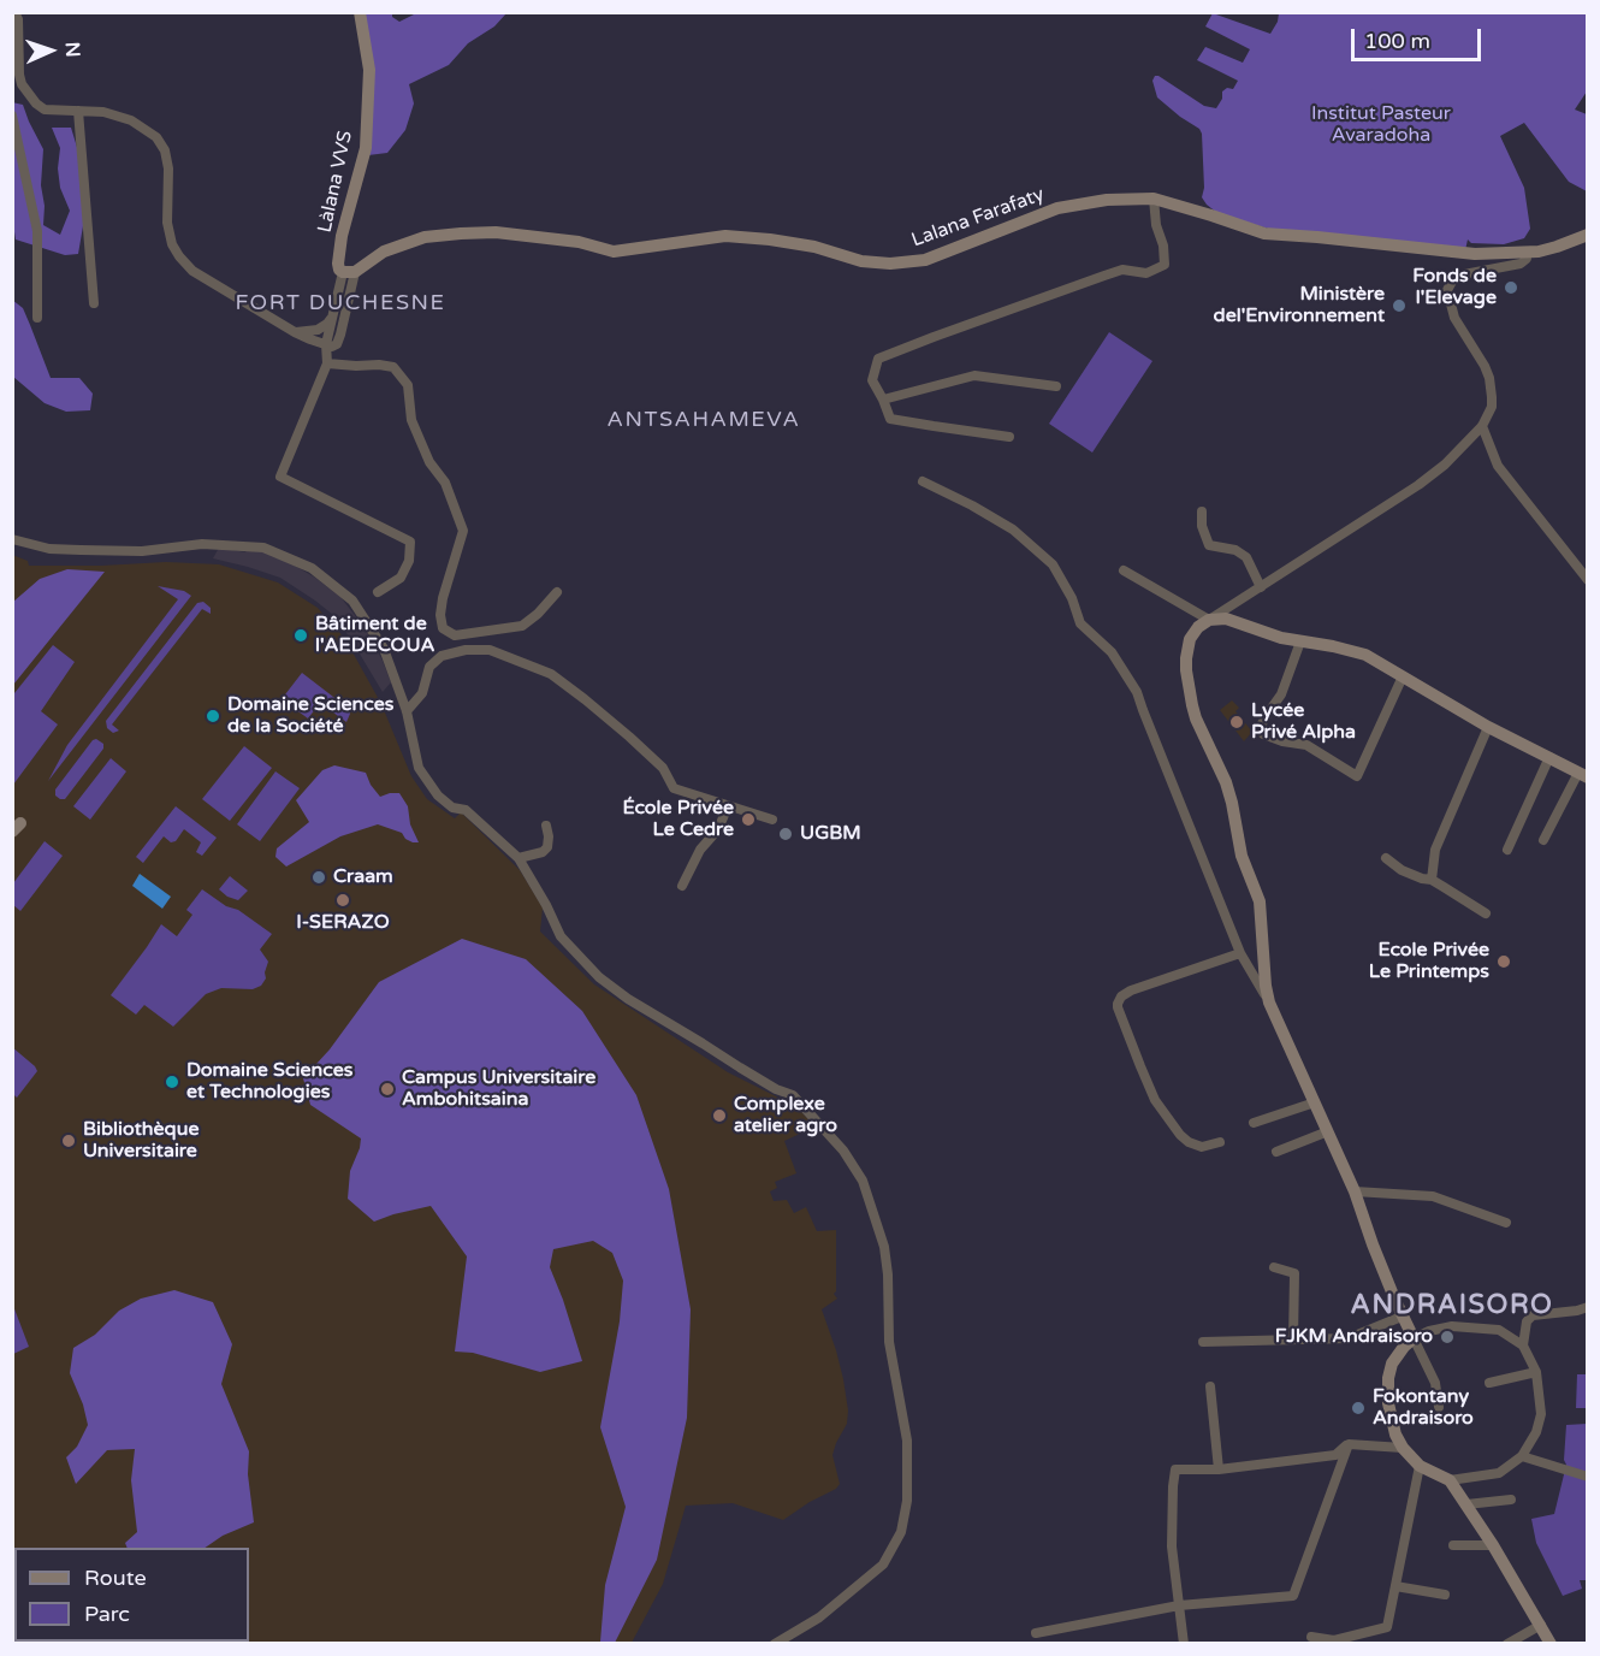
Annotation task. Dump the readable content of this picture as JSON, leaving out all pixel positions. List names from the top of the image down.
{
  "streets": {
    "street": ["Làlana VVS", "Lalana Farafaty"]
  },
  "crossings": [
    ["Làlana VVS", "Lalana Farafaty"]
  ],
  "districts": ["FORT DUCHESNE", "ANTSAHAMEVA", "ANDRAISORO"],
  "parks": ["Institut Pasteur Avaradoha"],
  "places": [
    "Fonds de l'Elevage",
    "Ministère del'Environnement",
    "Bâtiment de l'AEDECOUA",
    "Domaine Sciences de la Société",
    "Lycée Privé Alpha",
    "École Privée Le Cedre",
    "UGBM",
    "Craam",
    "I-SERAZO",
    "Ecole Privée Le Printemps",
    "Domaine Sciences et Technologies",
    "Campus Universitaire Ambohitsaina",
    "Complexe atelier agro",
    "Bibliothèque Universitaire",
    "FJKM Andraisoro",
    "Fokontany Andraisoro"
  ],
  "legend": ["Route", "Parc"],
  "scale_bar": "100 m",
  "north": "right"
}
